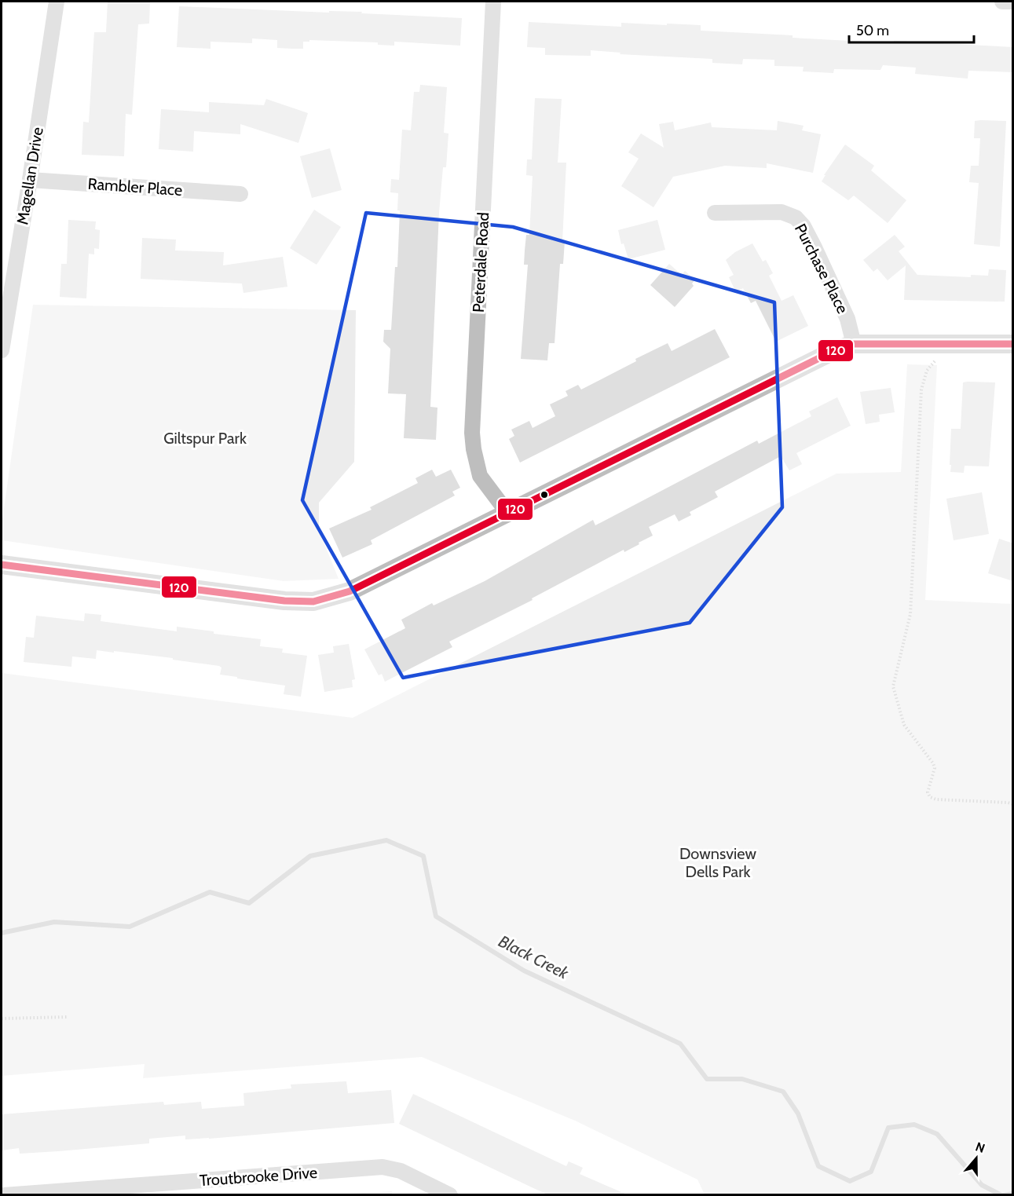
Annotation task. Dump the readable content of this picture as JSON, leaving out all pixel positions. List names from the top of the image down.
{
  "streets": {
    "street": [
      "Magellan Drive",
      "Rambler Place",
      "Peterdale Road",
      "Purchase Place",
      "Troutbrooke Drive"
    ]
  },
  "crossings": [
    ["Magellan Drive", "Rambler Place"]
  ],
  "water": ["Black Creek"],
  "parks": ["Giltspur Park", "Downsview Dells Park"],
  "lines": ["transit line 120"],
  "scale_bar": "50 m",
  "north": "top"
}
